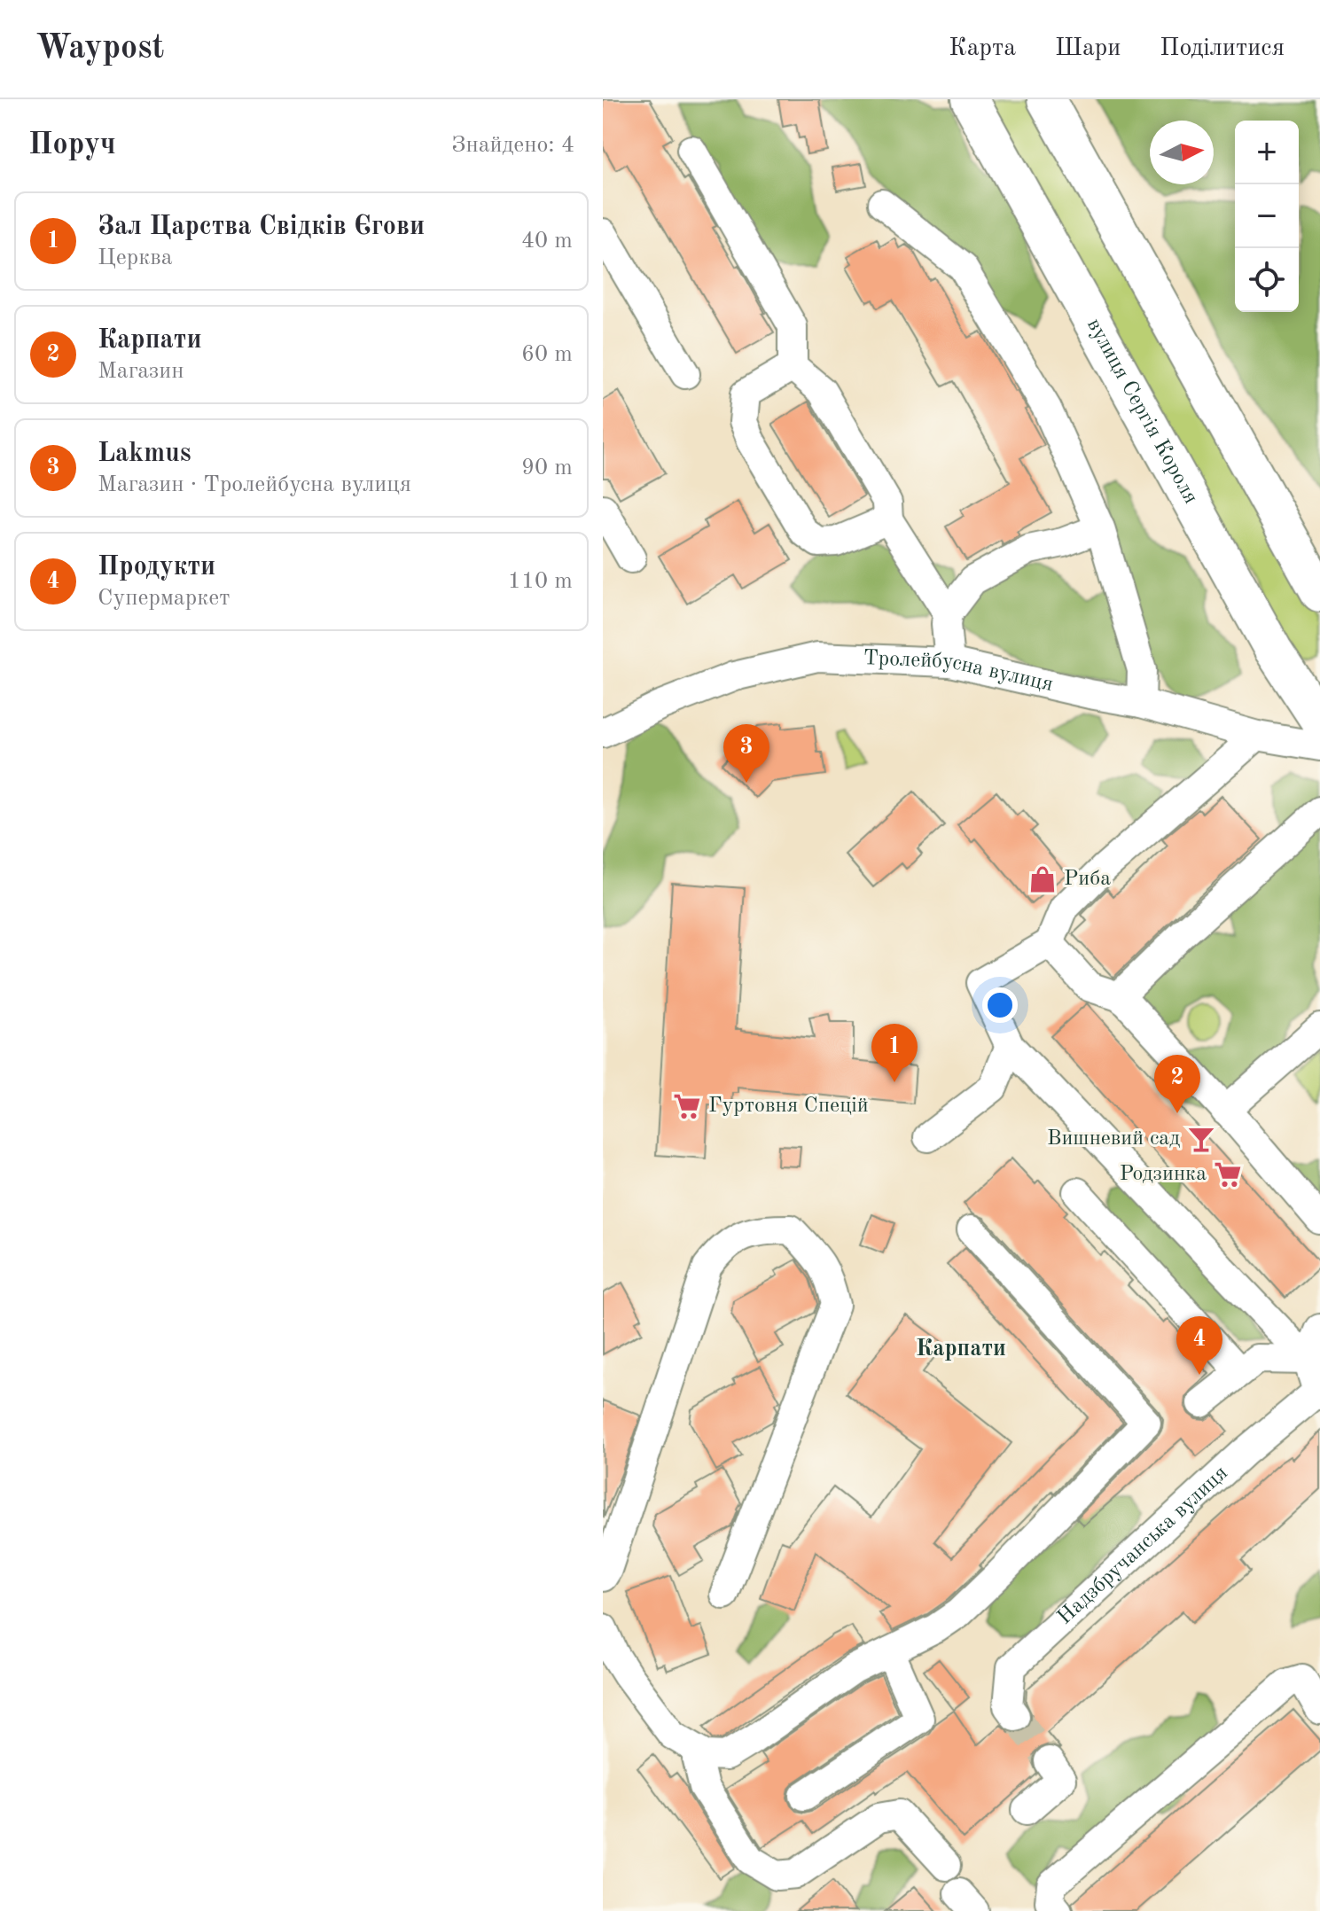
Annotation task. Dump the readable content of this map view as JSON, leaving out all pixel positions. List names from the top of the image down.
{
  "streets": {
    "main road": ["вулиця Сергія Короля"],
    "street": ["Тролейбусна вулиця", "Надзбручанська вулиця"]
  },
  "districts": ["Карпати"],
  "places": {
    "shop": ["Риба"],
    "supermarket": ["Гуртовня Спецій", "Родзинка"],
    "bar": ["Вишневий сад"]
  },
  "north": "right",
  "page": {
    "header": "Waypost",
    "nav": ["Карта", "Шари", "Поділитися"],
    "heading": ["Поруч", "Знайдено: 4"],
    "map_buttons": ["+", "−"],
    "list": [
      {
        "mark": "1",
        "name": "Зал Царства Свідків Єгови",
        "note": "Церква",
        "value": "40 m"
      },
      {
        "mark": "2",
        "name": "Карпати",
        "note": "Магазин",
        "value": "60 m"
      },
      {
        "mark": "3",
        "name": "Lakmus",
        "note": "Магазин · Тролейбусна вулиця",
        "value": "90 m"
      },
      {
        "mark": "4",
        "name": "Продукти",
        "note": "Супермаркет",
        "value": "110 m"
      }
    ],
    "pins": [
      "3",
      "1",
      "2",
      "4"
    ]
  }
}
